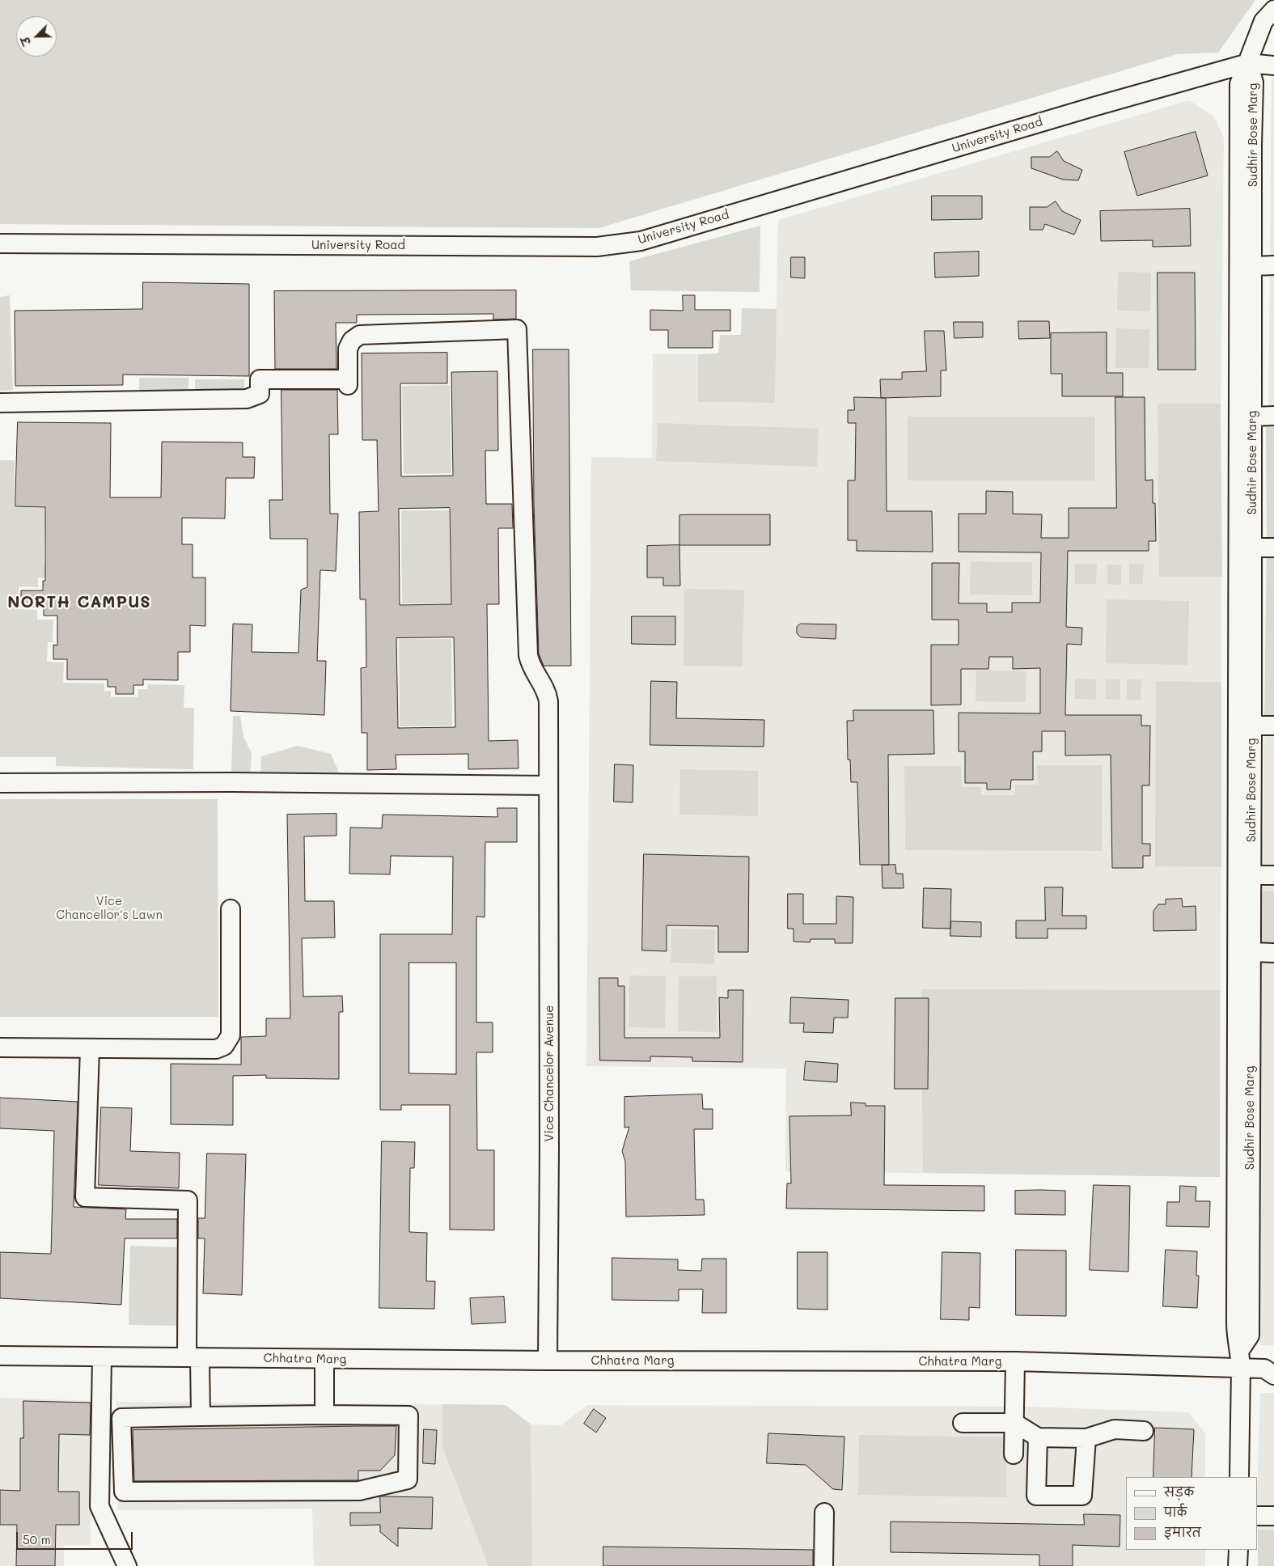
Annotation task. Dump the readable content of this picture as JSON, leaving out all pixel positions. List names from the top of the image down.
{
  "streets": {
    "street": [
      "University Road",
      "Sudhir Bose Marg",
      "Vice Chancelor Avenue",
      "Chhatra Marg"
    ]
  },
  "crossings": [
    ["University Road", "Sudhir Bose Marg"],
    ["Sudhir Bose Marg", "Chhatra Marg"],
    ["Vice Chancelor Avenue", "Chhatra Marg"]
  ],
  "districts": ["NORTH CAMPUS"],
  "parks": ["Vice Chancellor's Lawn"],
  "legend": ["सड़क", "पार्क", "इमारत"],
  "scale_bar": "50 m",
  "north": "bottom left"
}
